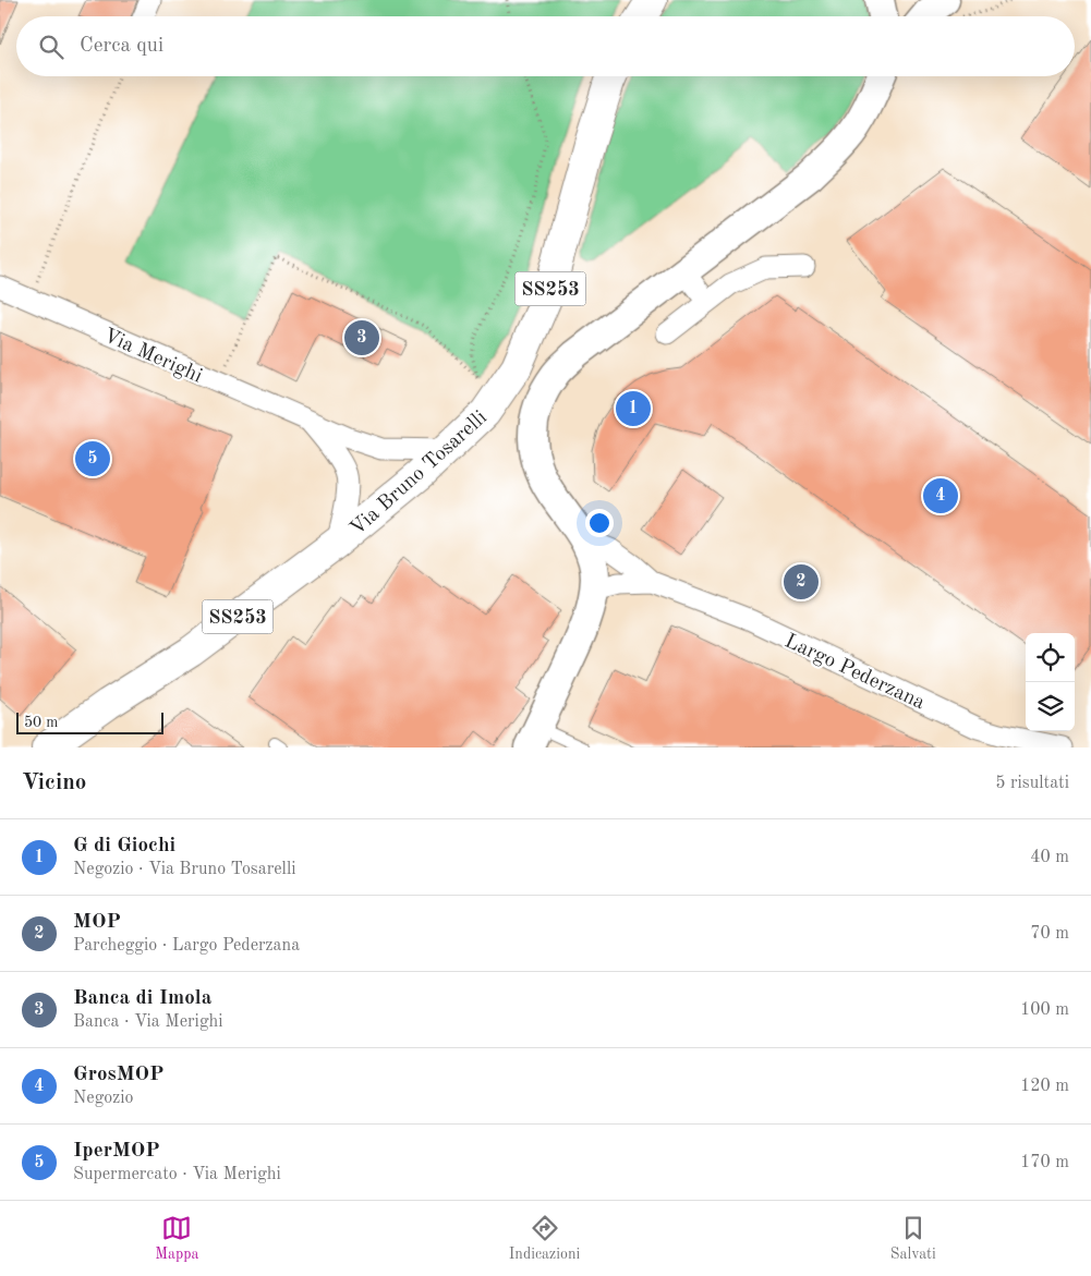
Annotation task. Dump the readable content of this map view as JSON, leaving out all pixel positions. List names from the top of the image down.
{
  "streets": {
    "main road": ["SS253", "Via Bruno Tosarelli"],
    "street": ["Via Merighi", "Largo Pederzana"]
  },
  "crossings": [
    ["Via Merighi", "Via Bruno Tosarelli"]
  ],
  "scale_bar": "50 m",
  "page": {
    "search": "Cerca qui",
    "pins": [
      "3",
      "1",
      "5",
      "4",
      "2"
    ],
    "scale": "50 m",
    "heading": ["Vicino", "5 risultati"],
    "list": [
      {
        "mark": "1",
        "name": "G di Giochi",
        "note": "Negozio · Via Bruno Tosarelli",
        "value": "40 m"
      },
      {
        "mark": "2",
        "name": "MOP",
        "note": "Parcheggio · Largo Pederzana",
        "value": "70 m"
      },
      {
        "mark": "3",
        "name": "Banca di Imola",
        "note": "Banca · Via Merighi",
        "value": "100 m"
      },
      {
        "mark": "4",
        "name": "GrosMOP",
        "note": "Negozio",
        "value": "120 m"
      },
      {
        "mark": "5",
        "name": "IperMOP",
        "note": "Supermercato · Via Merighi",
        "value": "170 m"
      }
    ],
    "nav": ["Mappa", "Indicazioni", "Salvati"]
  }
}
